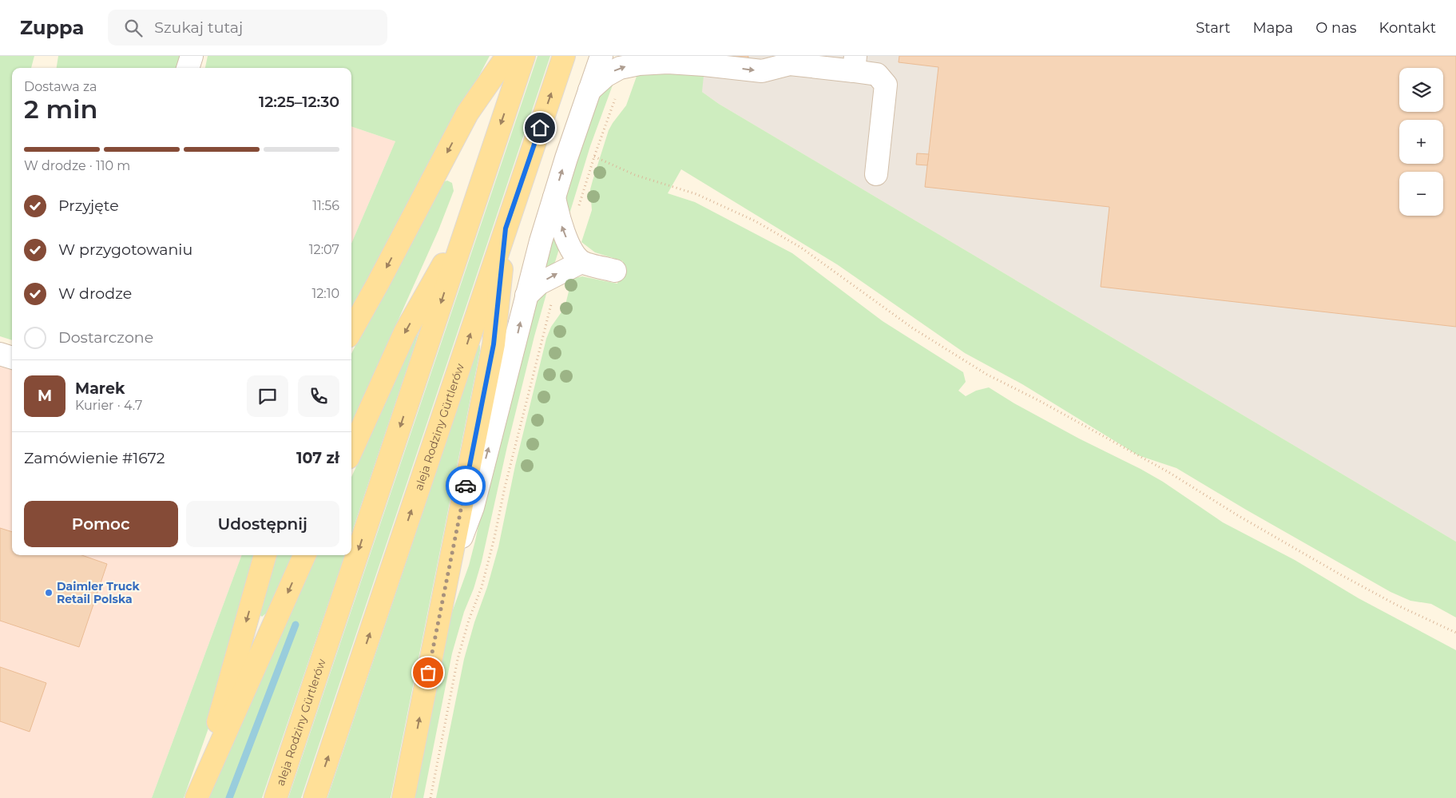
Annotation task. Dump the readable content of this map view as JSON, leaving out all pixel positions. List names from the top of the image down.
{
  "streets": {
    "main road": ["aleja Rodziny Gürtlerów"]
  },
  "places": ["Daimler Truck Retail Polska"],
  "page": {
    "header": "Zuppa",
    "search": "Szukaj tutaj",
    "nav": [
      "Start",
      "Mapa",
      "O nas",
      "Kontakt"
    ],
    "map_buttons": ["+", "−"],
    "heading": ["2 min", "Dostawa za", "12:25–12:30"],
    "panel": [
      "Marek",
      "Kurier · 4.7",
      "Zamówienie #1672",
      "107 zł"
    ],
    "bar": "W drodze · 110 m",
    "list": [
      ["Przyjęte", "11:56"],
      ["W przygotowaniu", "12:07"],
      ["W drodze", "12:10"],
      "Dostarczone"
    ],
    "round": "M",
    "buttons": ["Pomoc", "Udostępnij"]
  }
}
